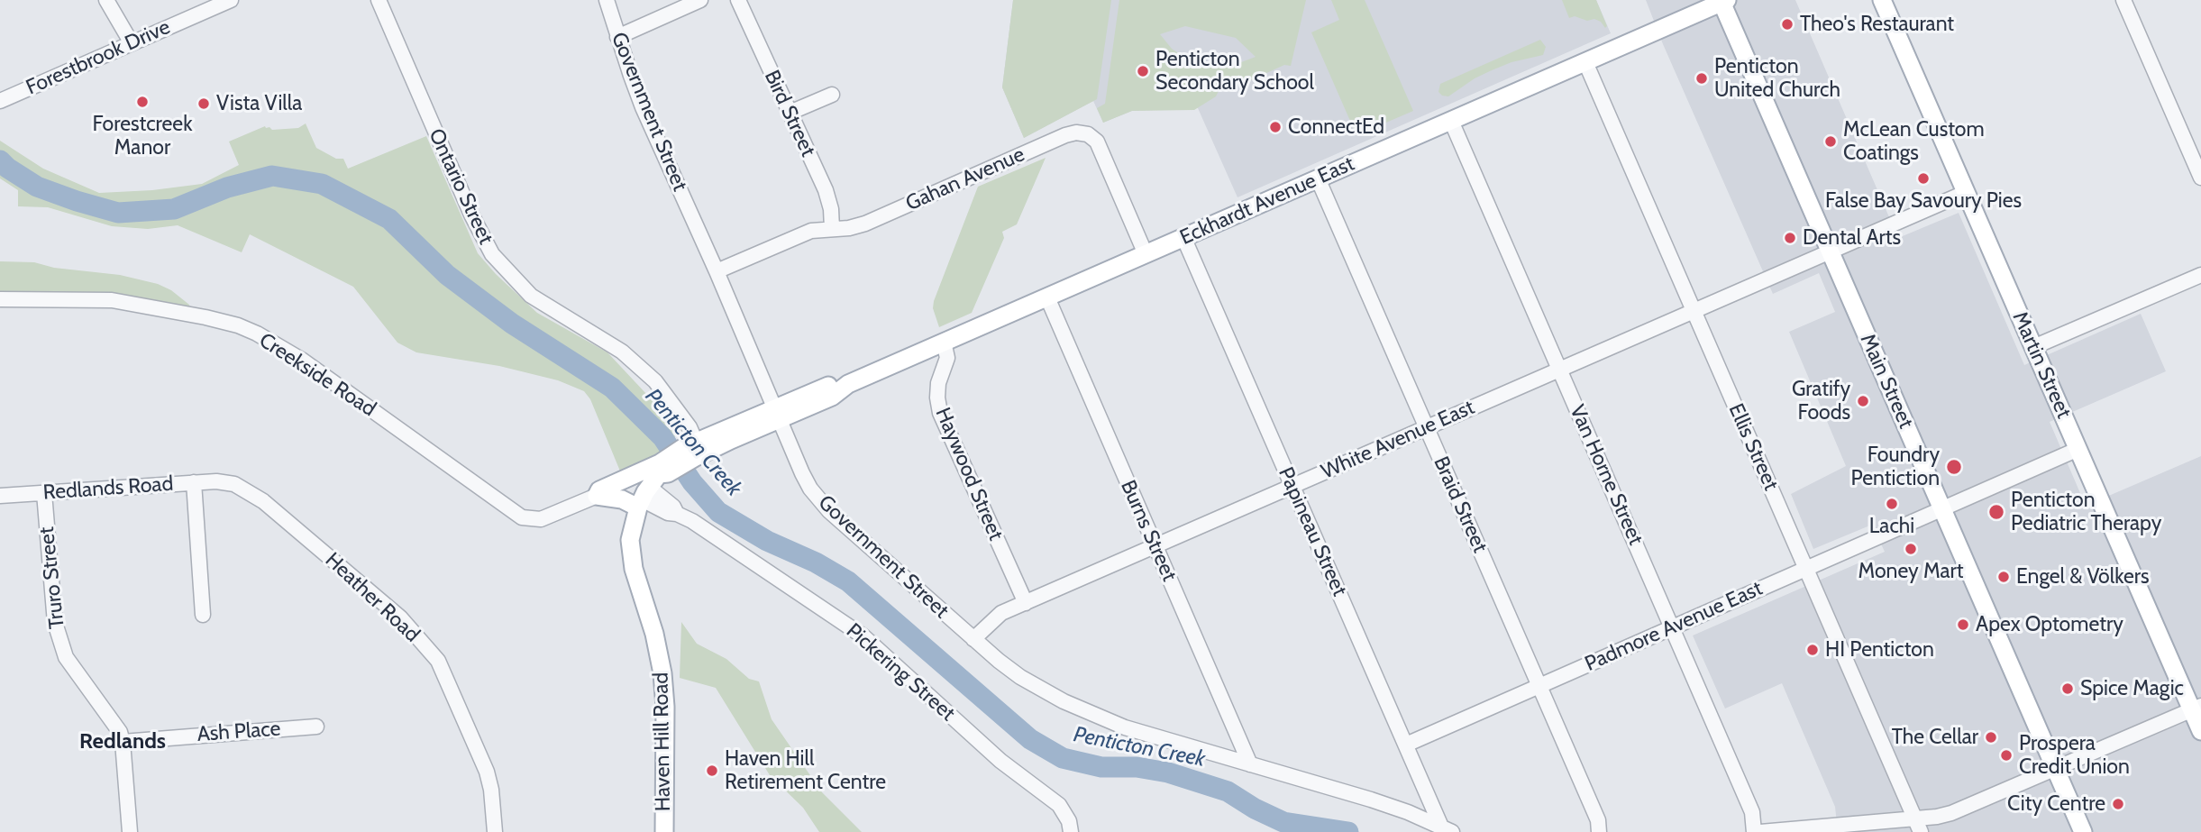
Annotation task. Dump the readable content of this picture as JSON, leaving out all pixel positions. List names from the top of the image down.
{
  "streets": {
    "main road": [
      "Eckhardt Avenue East",
      "Martin Street",
      "Main Street",
      "Haven Hill Road"
    ],
    "street": [
      "Forestbrook Drive",
      "Government Street",
      "Bird Street",
      "Gahan Avenue",
      "Ontario Street",
      "Creekside Road",
      "White Avenue East",
      "Ellis Street",
      "Haywood Street",
      "Van Horne Street",
      "Redlands Road",
      "Braid Street",
      "Burns Street",
      "Papineau Street",
      "Truro Street",
      "Heather Road",
      "Padmore Avenue East",
      "Pickering Street",
      "Ash Place"
    ]
  },
  "crossings": [
    ["Government Street", "Gahan Avenue"],
    ["Government Street", "Eckhardt Avenue East"],
    ["Government Street", "White Avenue East"],
    ["Government Street", "Burns Street"],
    ["Government Street", "Papineau Street"],
    ["Bird Street", "Gahan Avenue"],
    ["Gahan Avenue", "Eckhardt Avenue East"],
    ["Ontario Street", "Eckhardt Avenue East"],
    ["Eckhardt Avenue East", "Creekside Road"],
    ["Eckhardt Avenue East", "Main Street"],
    ["Eckhardt Avenue East", "Ellis Street"],
    ["Eckhardt Avenue East", "Haywood Street"],
    ["Eckhardt Avenue East", "Van Horne Street"],
    ["Eckhardt Avenue East", "Braid Street"],
    ["Eckhardt Avenue East", "Burns Street"],
    ["Eckhardt Avenue East", "Papineau Street"],
    ["Eckhardt Avenue East", "Pickering Street"],
    ["Eckhardt Avenue East", "Haven Hill Road"],
    ["Martin Street", "White Avenue East"],
    ["Martin Street", "Padmore Avenue East"],
    ["Main Street", "White Avenue East"],
    ["Main Street", "Padmore Avenue East"],
    ["White Avenue East", "Ellis Street"],
    ["White Avenue East", "Haywood Street"],
    ["White Avenue East", "Van Horne Street"],
    ["White Avenue East", "Braid Street"],
    ["White Avenue East", "Burns Street"],
    ["White Avenue East", "Papineau Street"],
    ["Ellis Street", "Padmore Avenue East"],
    ["Van Horne Street", "Padmore Avenue East"],
    ["Redlands Road", "Truro Street"],
    ["Redlands Road", "Heather Road"],
    ["Braid Street", "Padmore Avenue East"],
    ["Papineau Street", "Padmore Avenue East"],
    ["Truro Street", "Ash Place"],
    ["Pickering Street", "Haven Hill Road"]
  ],
  "districts": ["Redlands"],
  "water": ["Penticton Creek"],
  "places": [
    "Theo's Restaurant",
    "Penticton Secondary School",
    "Penticton United Church",
    "Forestcreek Manor",
    "Vista Villa",
    "ConnectEd",
    "McLean Custom Coatings",
    "False Bay Savoury Pies",
    "Dental Arts",
    "Gratify Foods",
    "Foundry Pentiction",
    "Lachi",
    "Penticton Pediatric Therapy",
    "Money Mart",
    "Engel & Völkers",
    "Apex Optometry",
    "HI Penticton",
    "Spice Magic",
    "The Cellar",
    "Prospera Credit Union",
    "Haven Hill Retirement Centre",
    "City Centre"
  ]
}
